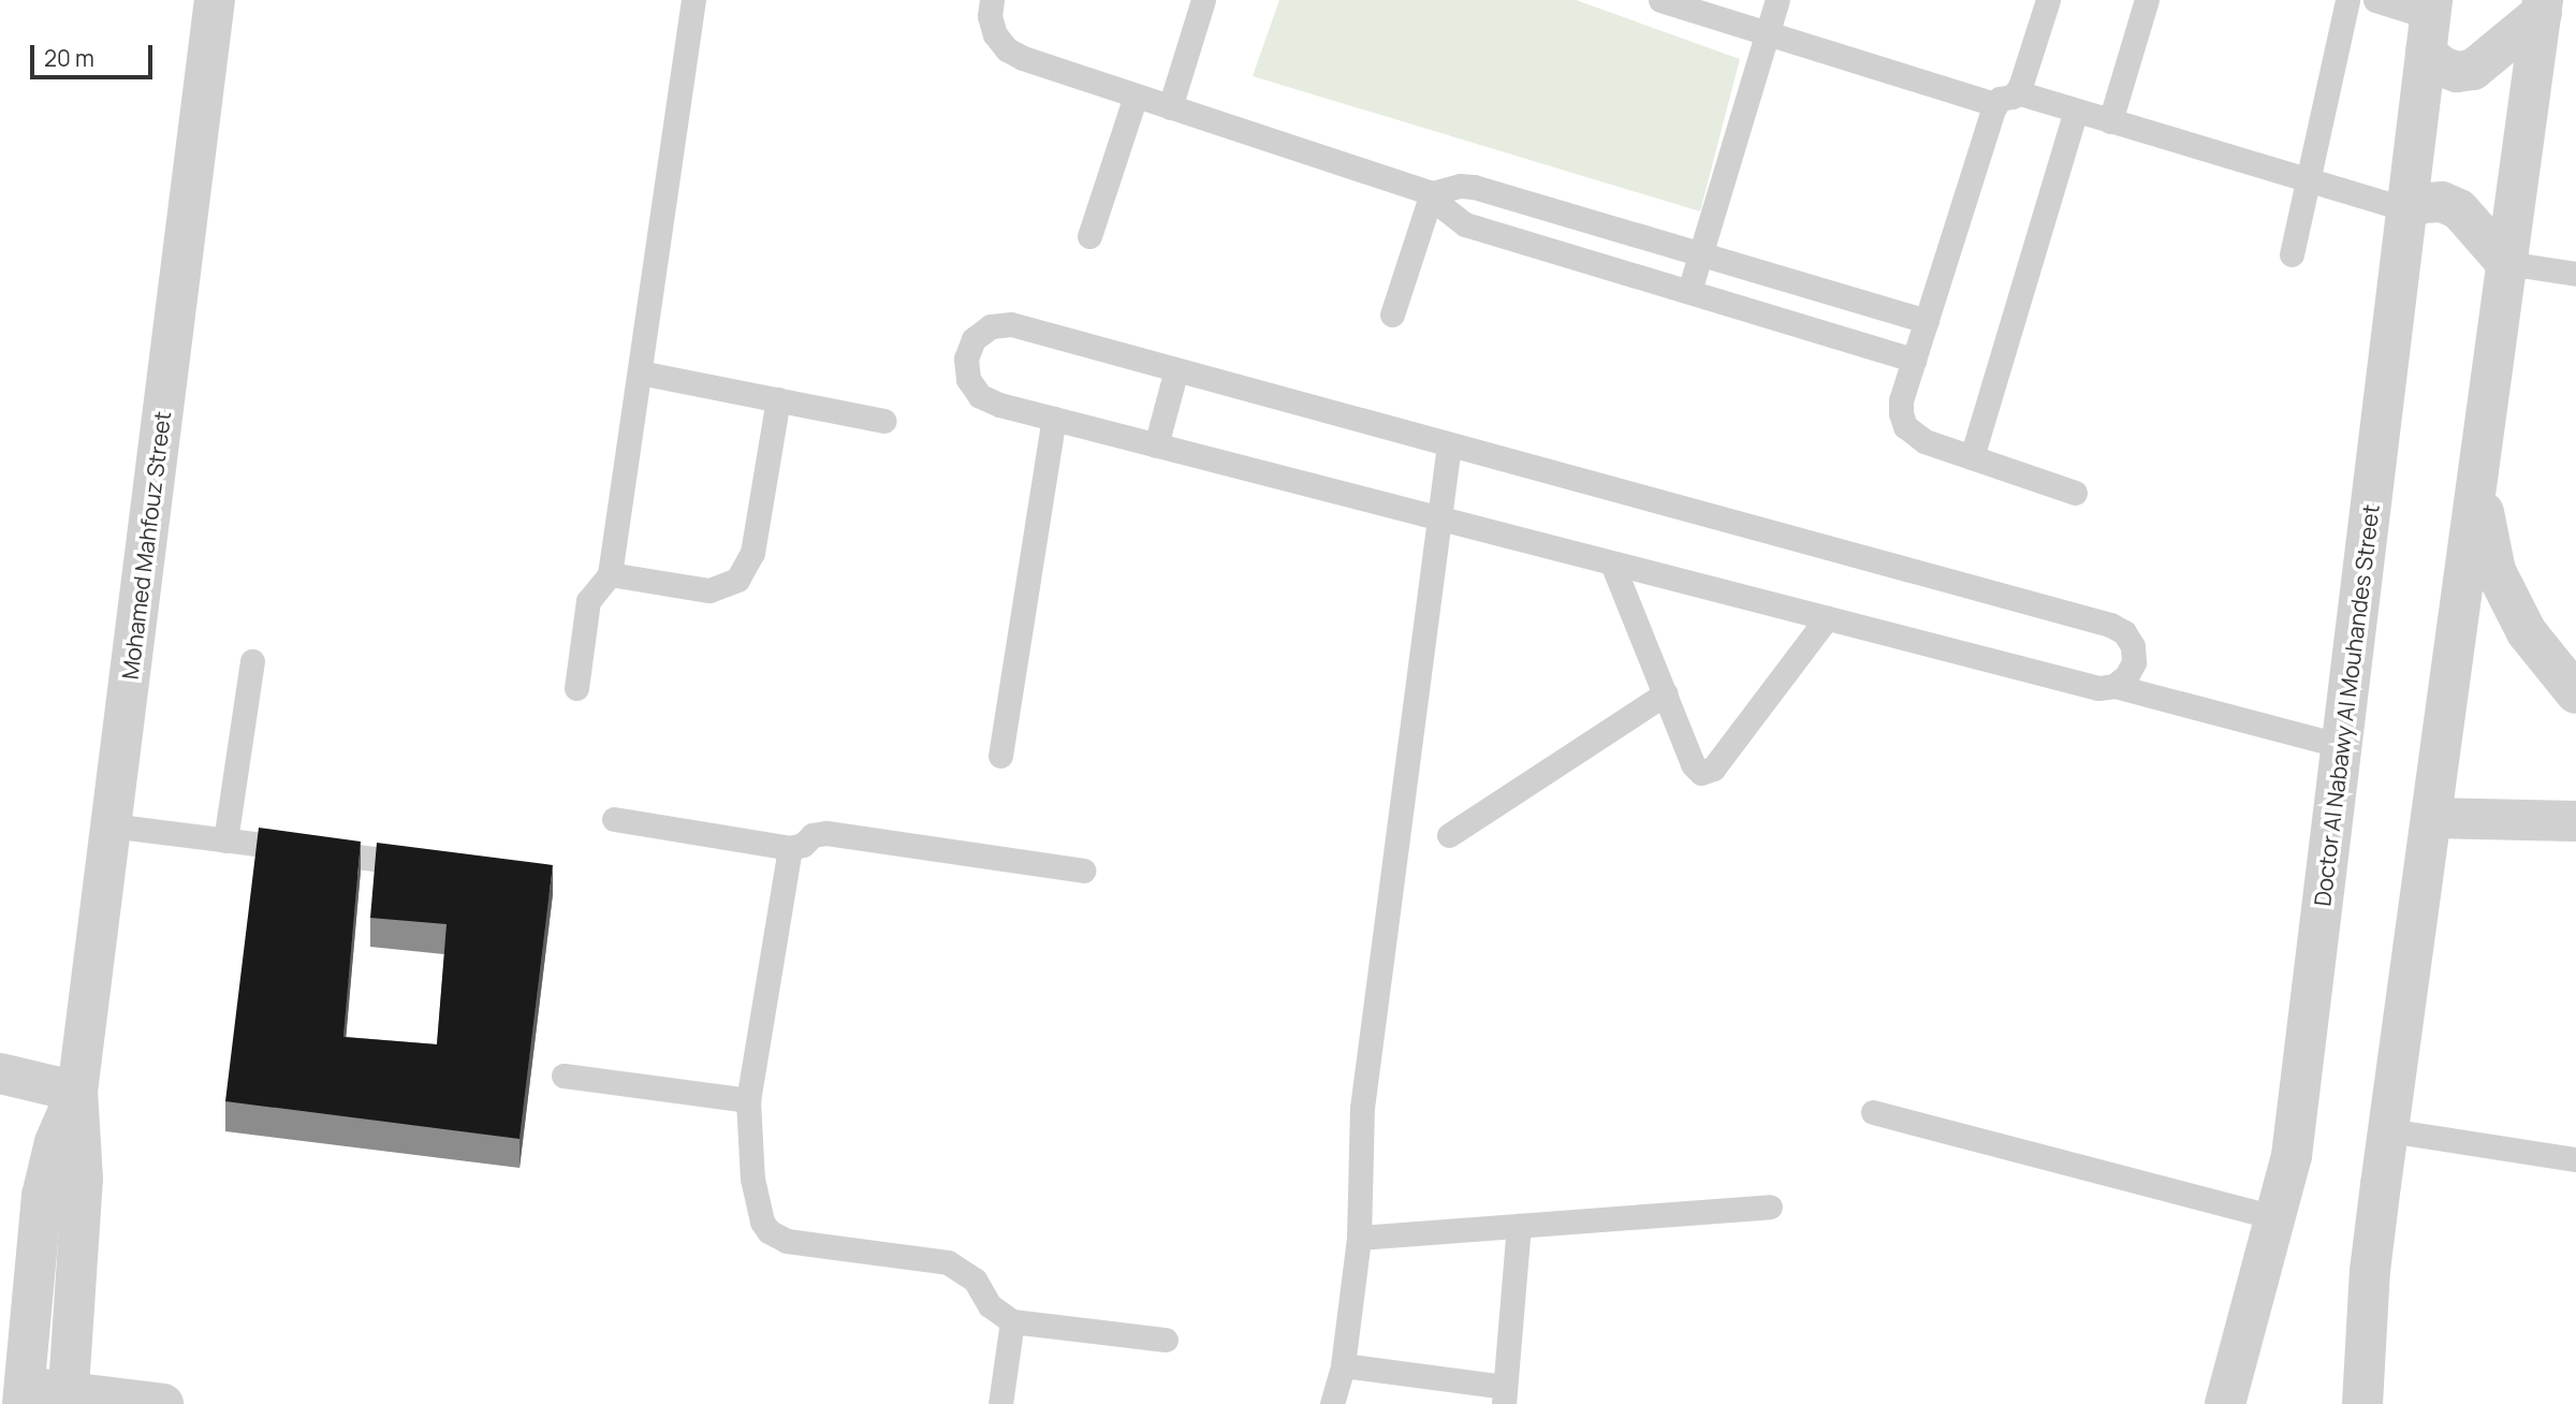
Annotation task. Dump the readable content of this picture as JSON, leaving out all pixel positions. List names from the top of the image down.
{
  "streets": {
    "street": ["Mohamed Mahfouz Street", "Doctor Al Nabawy Al Mouhandes Street"]
  },
  "scale_bar": "20 m"
}
